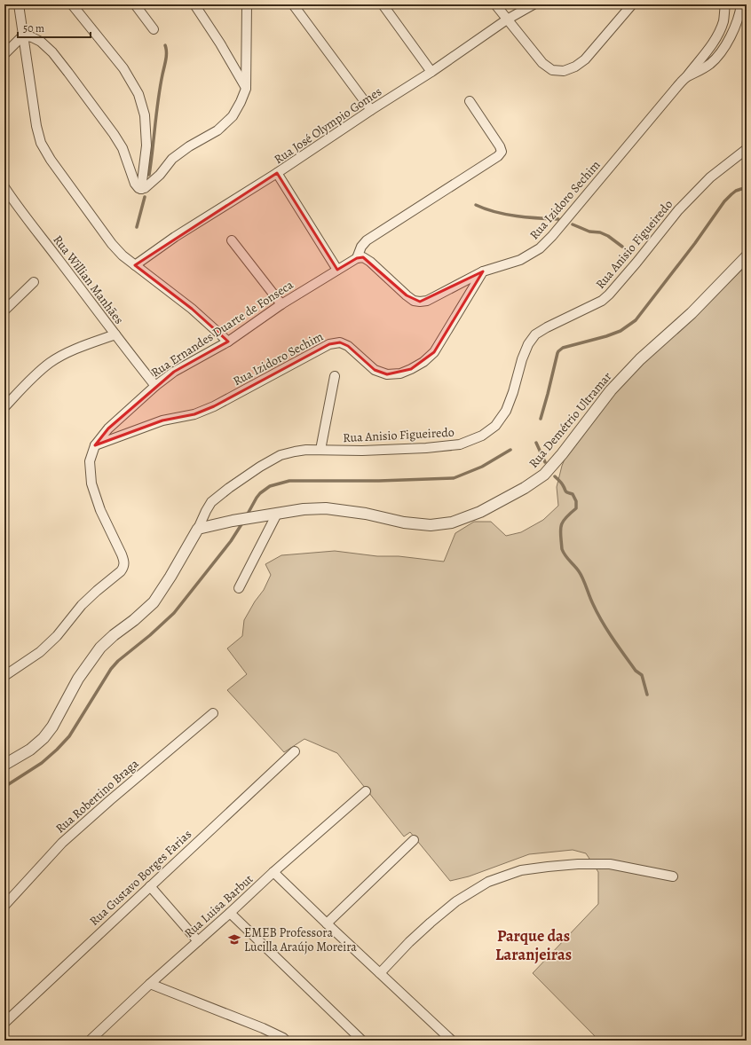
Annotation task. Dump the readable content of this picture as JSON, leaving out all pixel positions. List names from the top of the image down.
{
  "streets": {
    "street": [
      "Rua José Olympio Gomes",
      "Rua Izidoro Sechim",
      "Rua Anisio Figueiredo",
      "Rua Willian Manhães",
      "Rua Ernandes Duarte de Fonseca",
      "Rua Demétrio Ultramar",
      "Rua Robertino Braga",
      "Rua Gustavo Borges Farias",
      "Rua Luisa Barbut"
    ]
  },
  "crossings": [
    ["Rua Izidoro Sechim", "Rua Ernandes Duarte de Fonseca"],
    ["Rua Anisio Figueiredo", "Rua Demétrio Ultramar"],
    ["Rua Willian Manhães", "Rua Ernandes Duarte de Fonseca"]
  ],
  "districts": ["Parque das Laranjeiras"],
  "places": {
    "school or university": ["EMEB Professora Lucilla Araújo Moreira"]
  },
  "scale_bar": "50 m"
}
